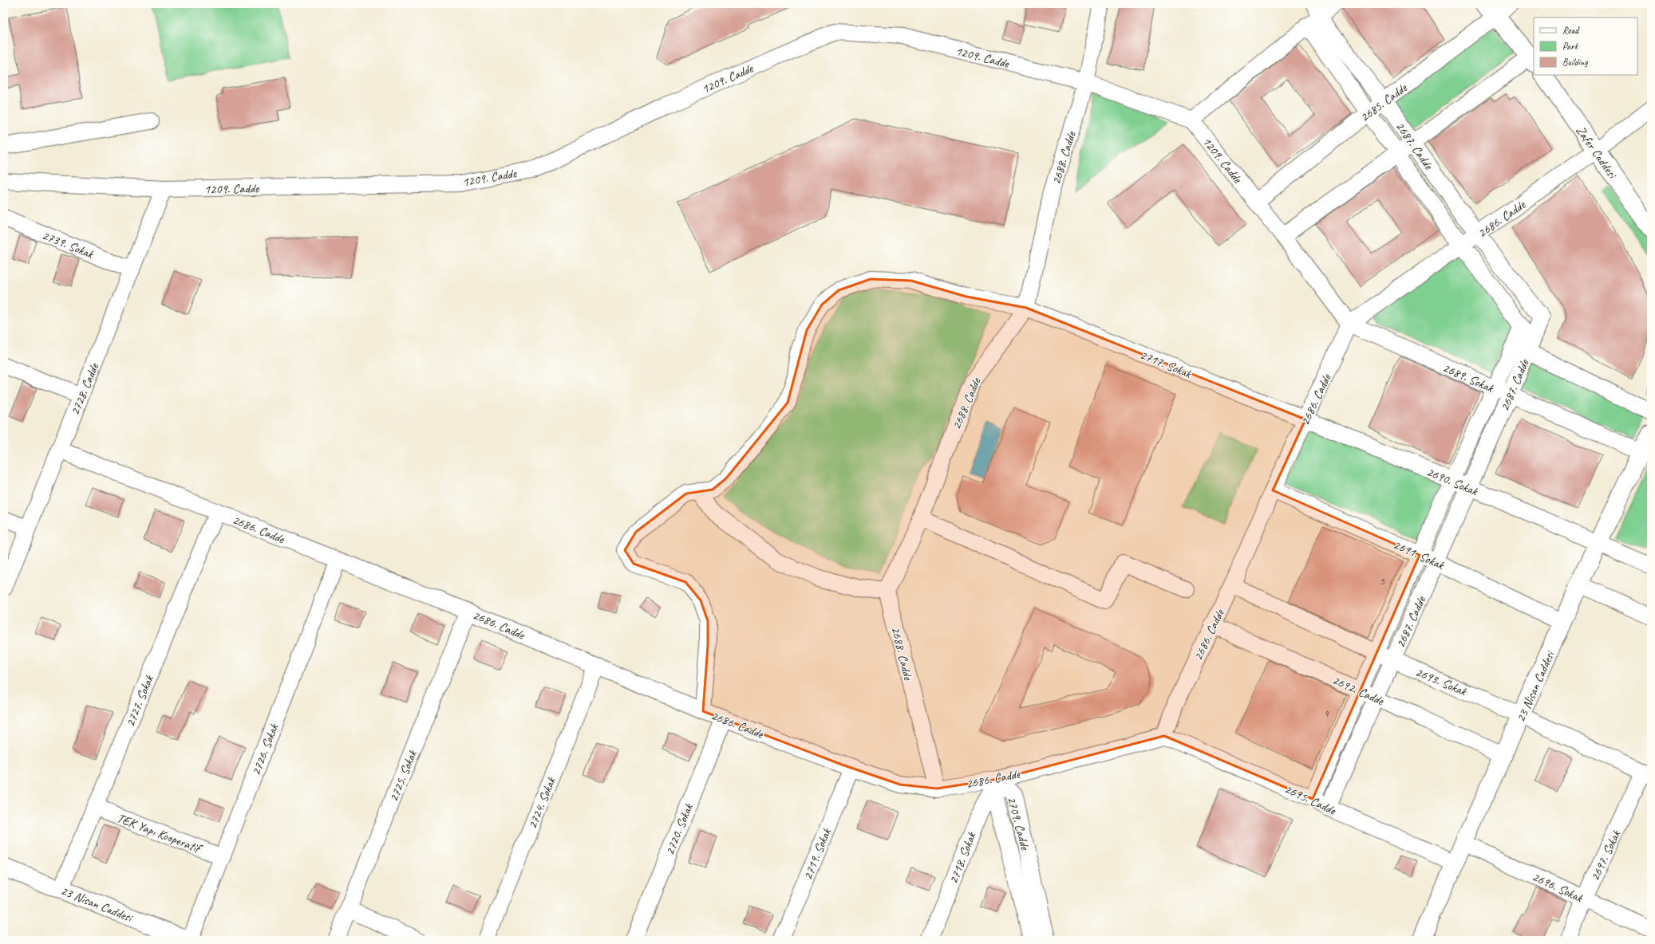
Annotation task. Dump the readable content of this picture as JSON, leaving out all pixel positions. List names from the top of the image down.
{
  "streets": {
    "main road": ["Zafer Caddesi", "23 Nisan Caddesi"],
    "street": [
      "1209. Cadde",
      "2685. Cadde",
      "2687. Cadde",
      "2688. Cadde",
      "2686. Cadde",
      "2739. Sokak",
      "2717. Sokak",
      "2689. Sokak",
      "2728. Cadde",
      "2690. Sokak",
      "2691. Sokak",
      "2693. Sokak",
      "2692. Cadde",
      "2727. Sokak",
      "2726. Sokak",
      "2725. Sokak",
      "2695. Cadde",
      "2724. Sokak",
      "2709. Cadde",
      "2720. Sokak",
      "TEK Yapı Kooperatif",
      "2719. Sokak",
      "2697. Sokak",
      "2718. Sokak",
      "2696. Sokak"
    ]
  },
  "crossings": [
    ["1209. Cadde", "2685. Cadde"],
    ["1209. Cadde", "2688. Cadde"],
    ["1209. Cadde", "2686. Cadde"],
    ["1209. Cadde", "2689. Sokak"],
    ["1209. Cadde", "2728. Cadde"],
    ["2685. Cadde", "2687. Cadde"],
    ["2687. Cadde", "2686. Cadde"],
    ["2687. Cadde", "2689. Sokak"],
    ["2687. Cadde", "2690. Sokak"],
    ["2687. Cadde", "2691. Sokak"],
    ["2687. Cadde", "2693. Sokak"],
    ["2687. Cadde", "2692. Cadde"],
    ["2687. Cadde", "2695. Cadde"],
    ["Zafer Caddesi", "2686. Cadde"],
    ["2688. Cadde", "2686. Cadde"],
    ["2688. Cadde", "2717. Sokak"],
    ["2686. Cadde", "2717. Sokak"],
    ["2686. Cadde", "2689. Sokak"],
    ["2686. Cadde", "2728. Cadde"],
    ["2686. Cadde", "2690. Sokak"],
    ["2686. Cadde", "2691. Sokak"],
    ["2686. Cadde", "2693. Sokak"],
    ["2686. Cadde", "2692. Cadde"],
    ["2686. Cadde", "2727. Sokak"],
    ["2686. Cadde", "2726. Sokak"],
    ["2686. Cadde", "2725. Sokak"],
    ["2686. Cadde", "2695. Cadde"],
    ["2686. Cadde", "2724. Sokak"],
    ["2686. Cadde", "2709. Cadde"],
    ["2686. Cadde", "2720. Sokak"],
    ["2686. Cadde", "2719. Sokak"],
    ["2686. Cadde", "2718. Sokak"],
    ["2739. Sokak", "2728. Cadde"],
    ["2717. Sokak", "2690. Sokak"],
    ["2689. Sokak", "23 Nisan Caddesi"],
    ["2690. Sokak", "23 Nisan Caddesi"],
    ["2691. Sokak", "23 Nisan Caddesi"],
    ["2693. Sokak", "23 Nisan Caddesi"],
    ["2693. Sokak", "2697. Sokak"],
    ["23 Nisan Caddesi", "2692. Cadde"],
    ["23 Nisan Caddesi", "2727. Sokak"],
    ["23 Nisan Caddesi", "2726. Sokak"],
    ["23 Nisan Caddesi", "2695. Cadde"],
    ["23 Nisan Caddesi", "2696. Sokak"],
    ["2727. Sokak", "TEK Yapı Kooperatif"],
    ["2726. Sokak", "TEK Yapı Kooperatif"],
    ["2709. Cadde", "2718. Sokak"],
    ["2697. Sokak", "2696. Sokak"]
  ],
  "house_numbers": ["5", "4"],
  "legend": ["Road", "Park", "Building"]
}
